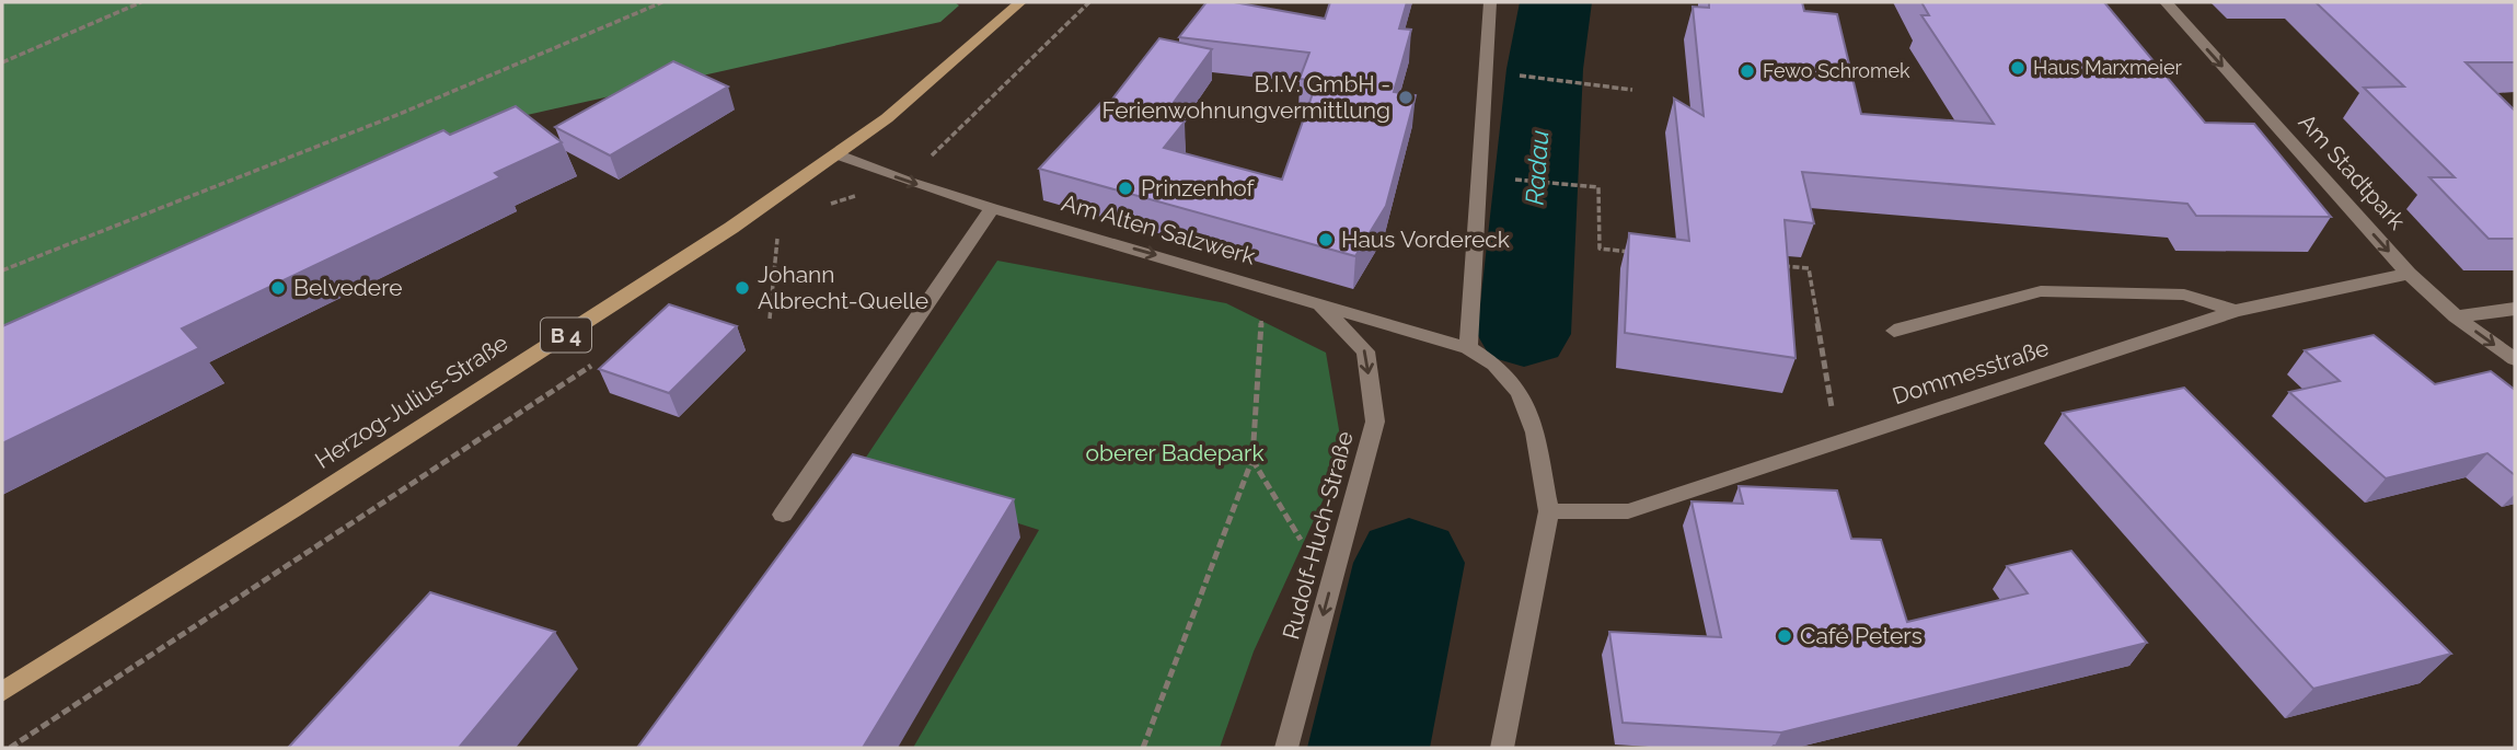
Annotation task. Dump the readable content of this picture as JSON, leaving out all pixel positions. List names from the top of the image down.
{
  "streets": {
    "main road": ["B 4", "Herzog-Julius-Straße"],
    "street": [
      "Am Stadtpark",
      "Am Alten Salzwerk",
      "Dommesstraße",
      "Rudolf-Huch-Straße"
    ]
  },
  "crossings": [
    ["Am Stadtpark", "Dommesstraße"],
    ["Am Alten Salzwerk", "Dommesstraße"],
    ["Am Alten Salzwerk", "Herzog-Julius-Straße"],
    ["Am Alten Salzwerk", "Rudolf-Huch-Straße"]
  ],
  "one_way": ["Am Stadtpark", "Rudolf-Huch-Straße"],
  "water": ["Radau"],
  "parks": ["oberer Badepark"],
  "places": [
    "Haus Marxmeier",
    "Fewo Schromek",
    "B.I.V. GmbH - Ferienwohnungvermittlung",
    "Prinzenhof",
    "Haus Vordereck",
    "Belvedere",
    "Johann Albrecht-Quelle",
    "Café Peters"
  ]
}
